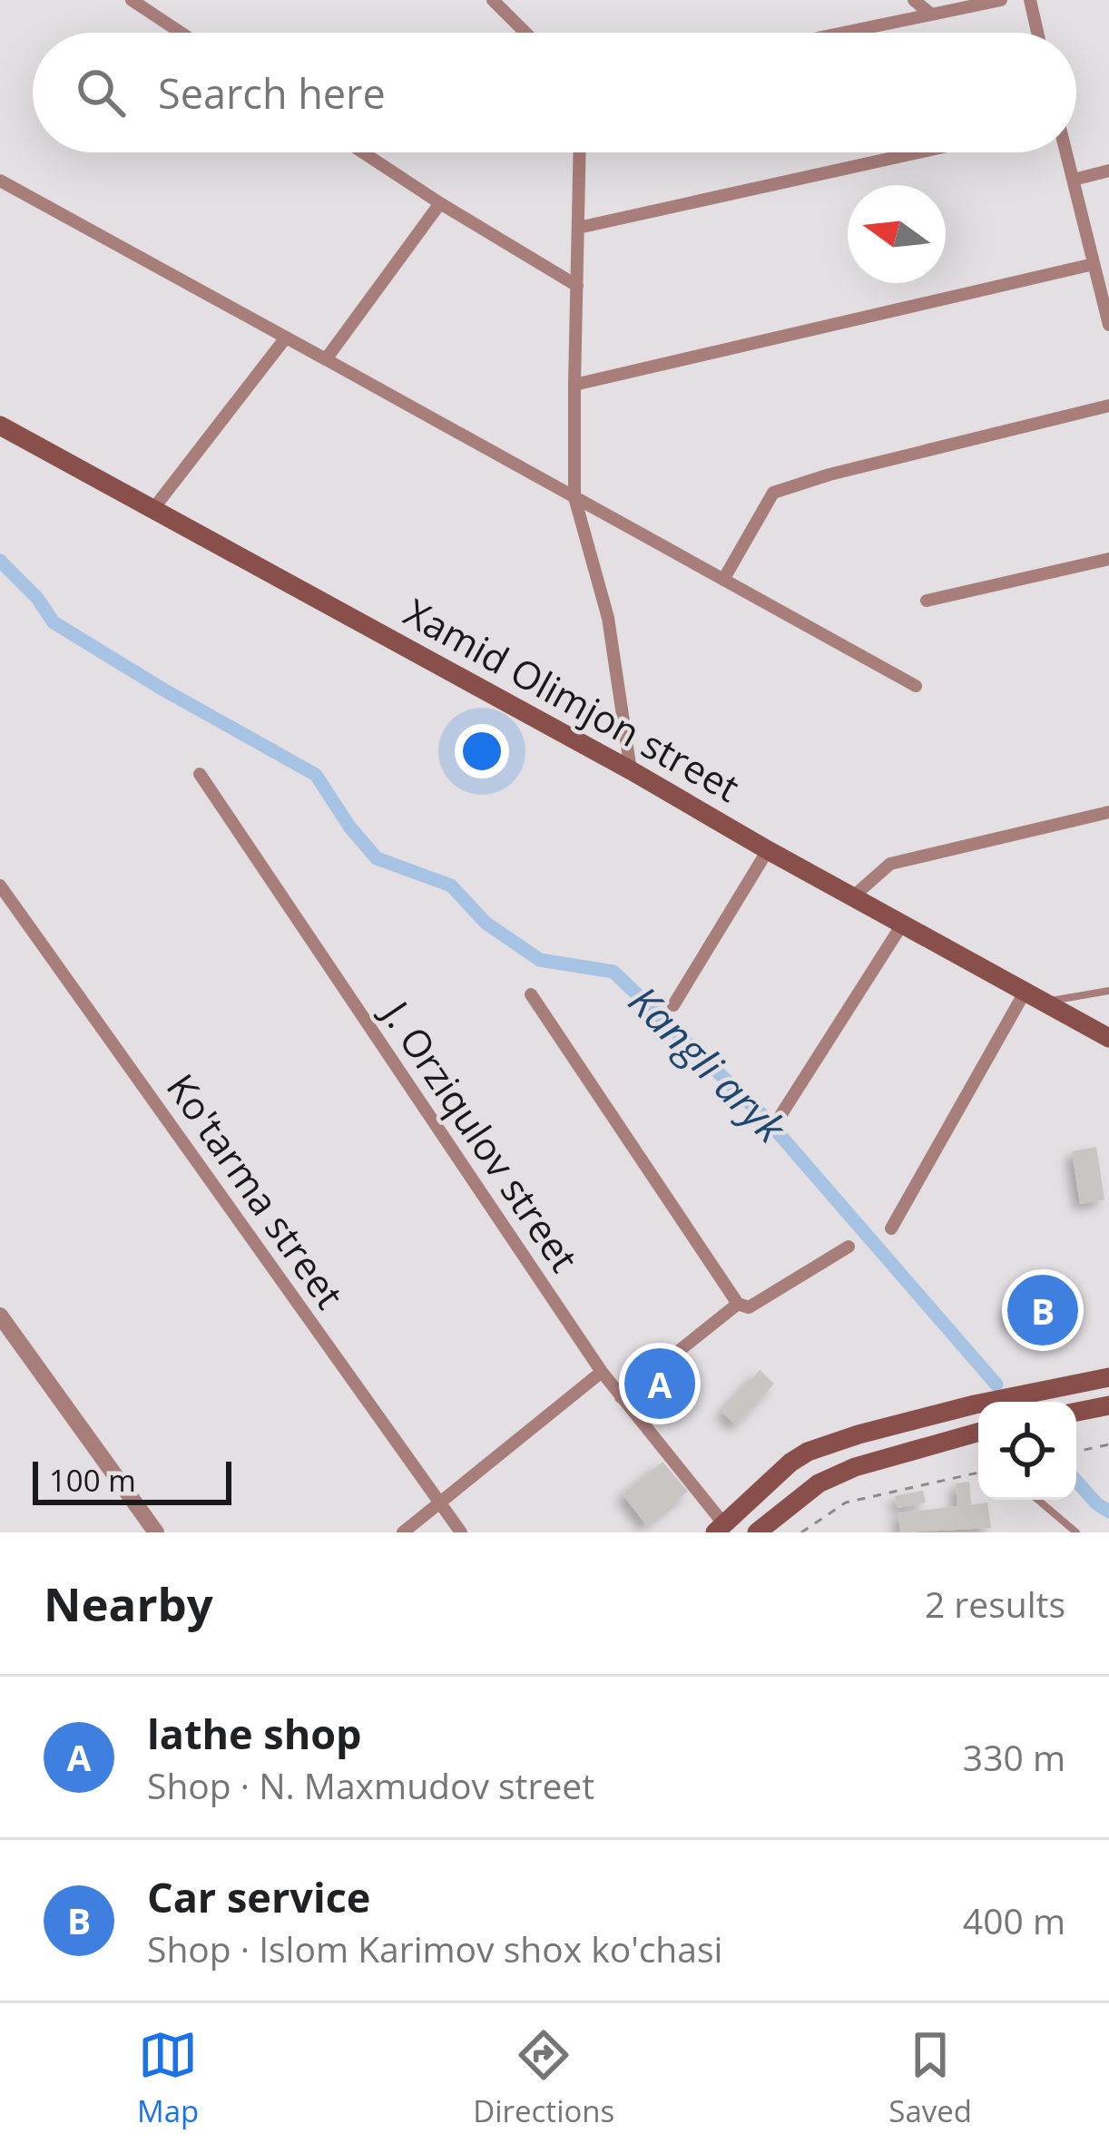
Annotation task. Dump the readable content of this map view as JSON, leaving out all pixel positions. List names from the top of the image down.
{
  "streets": {
    "main road": ["Xamid Olimjon street"],
    "street": ["J. Orziqulov street", "Ko'tarma street"]
  },
  "water": ["Kangli aryk"],
  "scale_bar": "100 m",
  "north": "left",
  "page": {
    "search": "Search here",
    "pins": ["B", "A"],
    "scale": "100 m",
    "heading": ["Nearby", "2 results"],
    "list": [
      {
        "mark": "A",
        "name": "lathe shop",
        "note": "Shop · N. Maxmudov street",
        "value": "330 m"
      },
      {
        "mark": "B",
        "name": "Car service",
        "note": "Shop · Islom Karimov shox ko'chasi",
        "value": "400 m"
      }
    ],
    "nav": ["Map", "Directions", "Saved"]
  }
}
